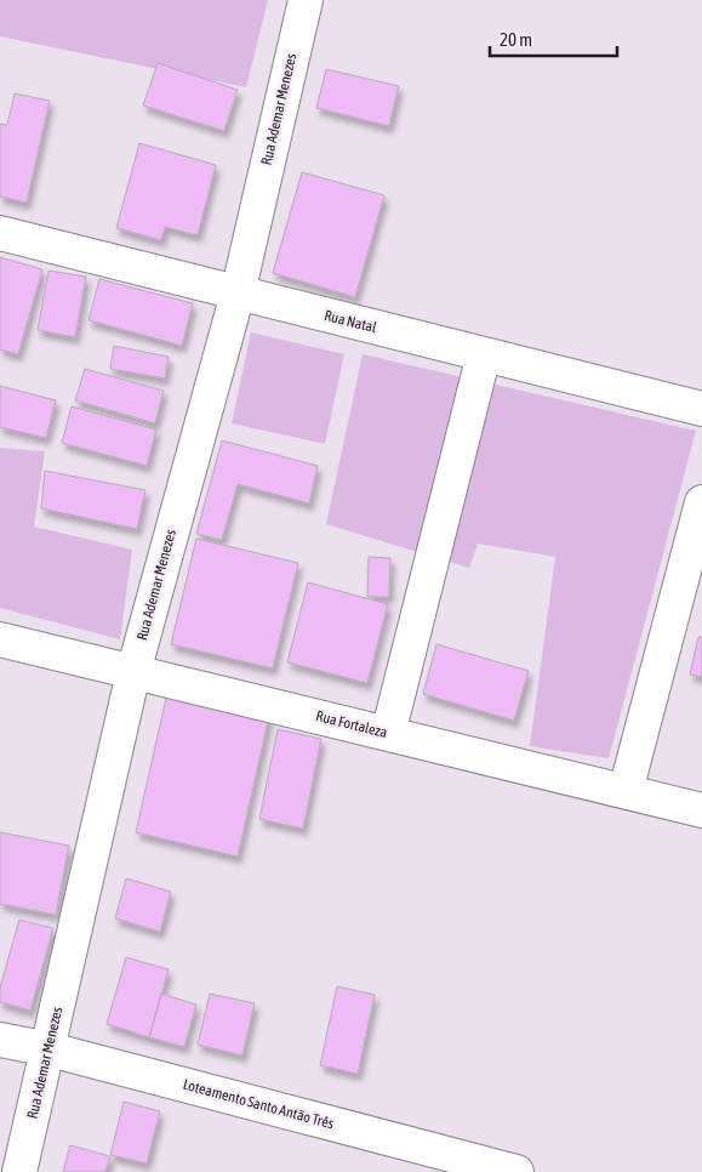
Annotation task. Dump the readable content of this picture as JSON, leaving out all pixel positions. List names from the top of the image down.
{
  "streets": {
    "street": [
      "Rua Ademar Menezes",
      "Rua Natal",
      "Rua Fortaleza",
      "Loteamento Santo Antão Três"
    ]
  },
  "crossings": [
    ["Rua Ademar Menezes", "Rua Natal"],
    ["Rua Ademar Menezes", "Rua Fortaleza"],
    ["Rua Ademar Menezes", "Loteamento Santo Antão Três"]
  ],
  "scale_bar": "20 m"
}
